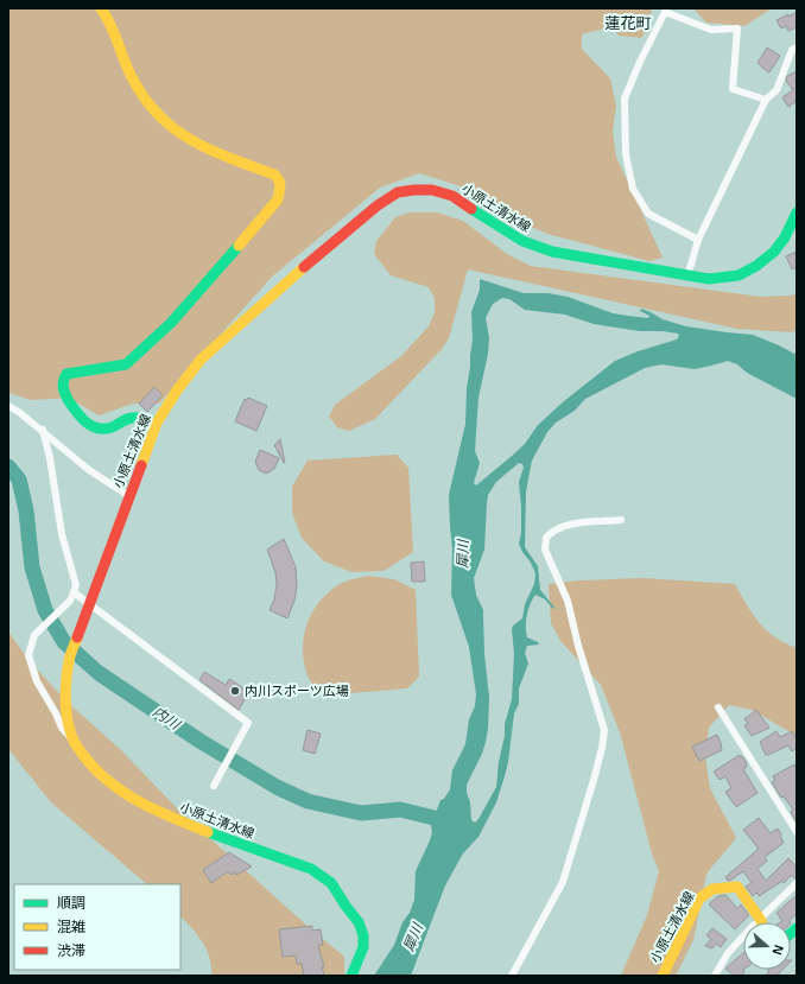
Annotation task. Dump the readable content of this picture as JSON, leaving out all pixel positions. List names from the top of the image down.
{
  "streets": {
    "main road": ["小原土清水線"]
  },
  "districts": ["蓮花町"],
  "water": ["犀川", "内川"],
  "places": ["内川スポーツ広場"],
  "legend": ["順調", "混雑", "渋滞"],
  "north": "right"
}
